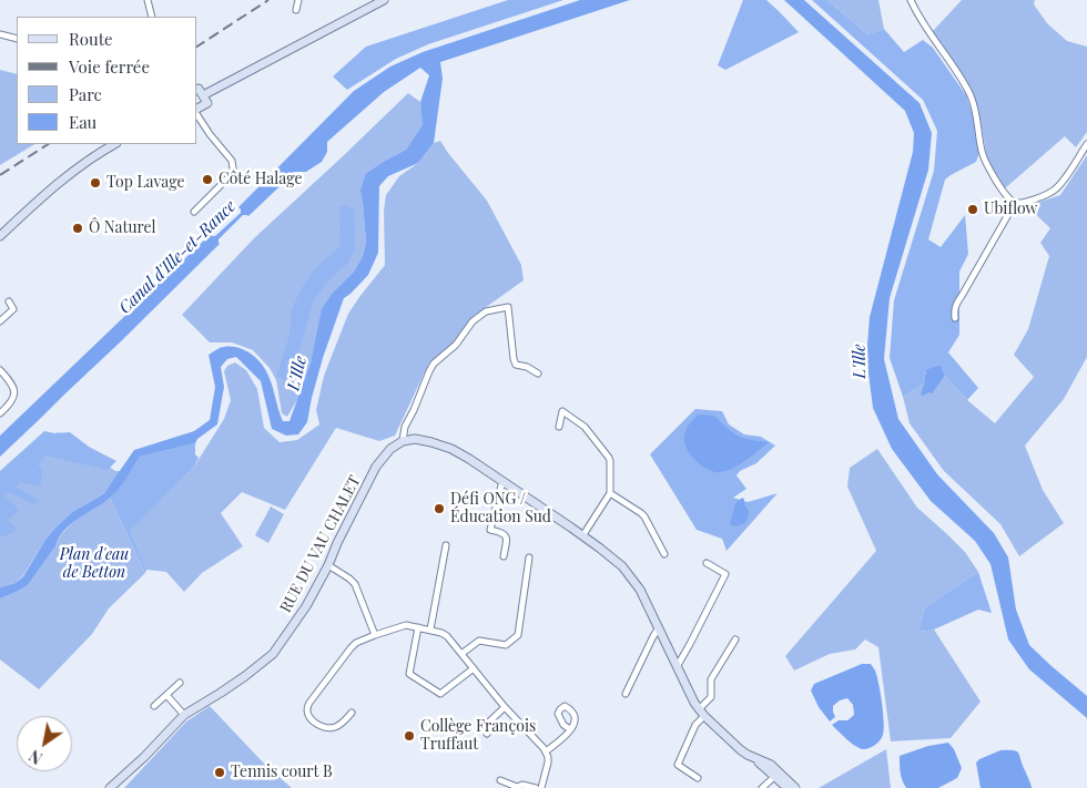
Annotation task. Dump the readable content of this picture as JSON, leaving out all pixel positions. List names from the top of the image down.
{
  "streets": {
    "street": ["RUE DU VAU CHALET"]
  },
  "water": ["Canal d'Ille-et-Rance", "L'Ille"],
  "parks": ["Plan d'eau de Betton"],
  "places": [
    "Côté Halage",
    "Top Lavage",
    "Ubiflow",
    "Ô Naturel",
    "Défi ONG / Éducation Sud",
    "Collège François Truffaut",
    "Tennis court B"
  ],
  "legend": [
    "Route",
    "Voie ferrée",
    "Parc",
    "Eau"
  ],
  "north": "bottom left"
}
